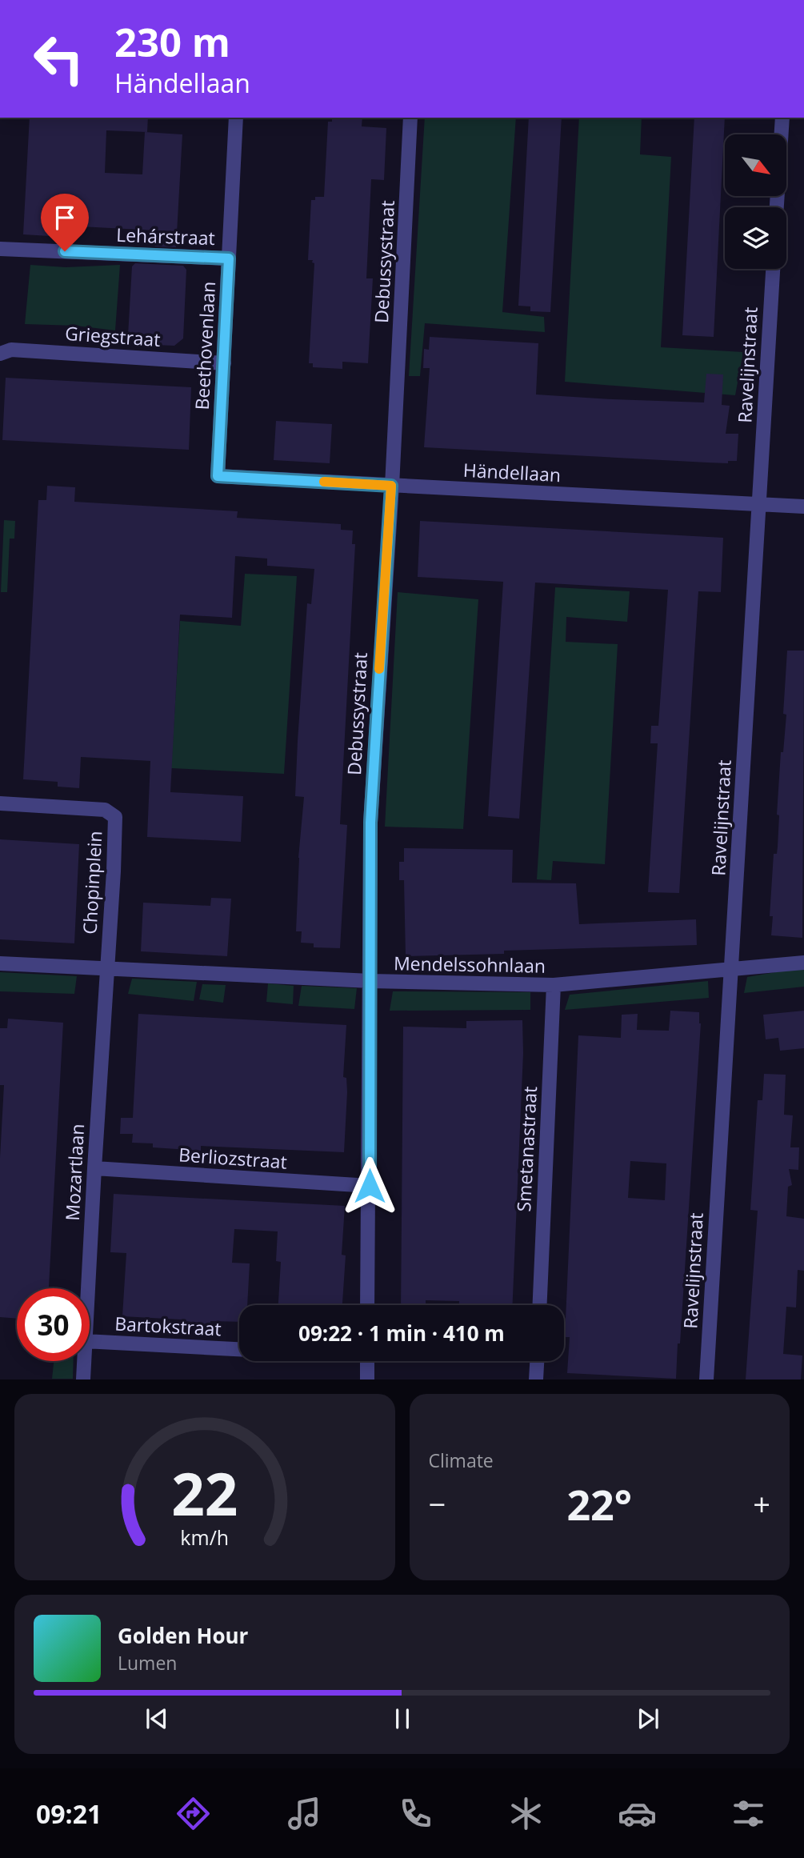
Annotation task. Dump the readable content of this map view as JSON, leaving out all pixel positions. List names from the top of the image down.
{
  "streets": {
    "street": [
      "Lehárstraat",
      "Debussystraat",
      "Griegstraat",
      "Beethovenlaan",
      "Ravelijnstraat",
      "Händellaan",
      "Chopinplein",
      "Mendelssohnlaan",
      "Smetanastraat",
      "Berliozstraat",
      "Mozartlaan",
      "Bartokstraat"
    ]
  },
  "crossings": [
    ["Lehárstraat", "Beethovenlaan"],
    ["Debussystraat", "Händellaan"],
    ["Debussystraat", "Mendelssohnlaan"],
    ["Debussystraat", "Berliozstraat"],
    ["Griegstraat", "Beethovenlaan"],
    ["Beethovenlaan", "Händellaan"],
    ["Ravelijnstraat", "Händellaan"],
    ["Ravelijnstraat", "Mendelssohnlaan"],
    ["Chopinplein", "Mendelssohnlaan"],
    ["Chopinplein", "Mozartlaan"],
    ["Mendelssohnlaan", "Smetanastraat"],
    ["Mendelssohnlaan", "Mozartlaan"],
    ["Berliozstraat", "Mozartlaan"]
  ],
  "north": "bottom right",
  "page": {
    "turn": ["230 m", "Händellaan"],
    "limit": "30",
    "trip": "09:22 · 1 min · 410 m",
    "tile": "Climate",
    "heat": ["−", "22°", "+"],
    "song": ["Golden Hour", "Lumen"],
    "tabs": "09:21",
    "gauge": ["22", "km/h"]
  }
}
